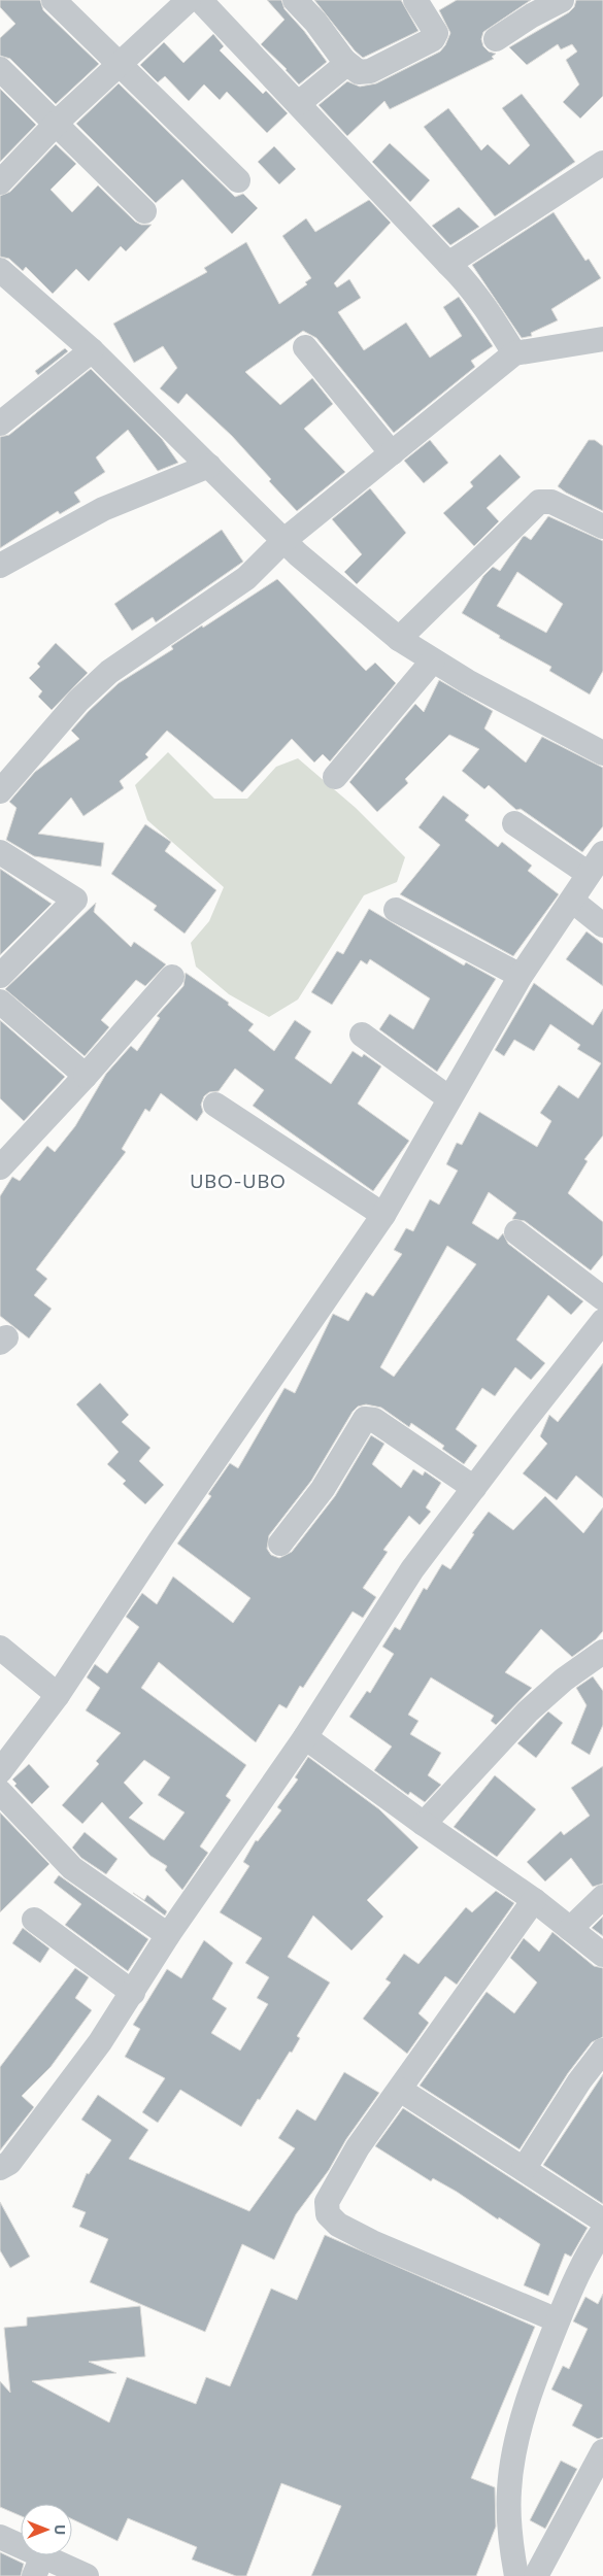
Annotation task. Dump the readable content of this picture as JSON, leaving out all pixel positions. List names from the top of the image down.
{
  "districts": ["UBO-UBO"],
  "north": "right"
}
